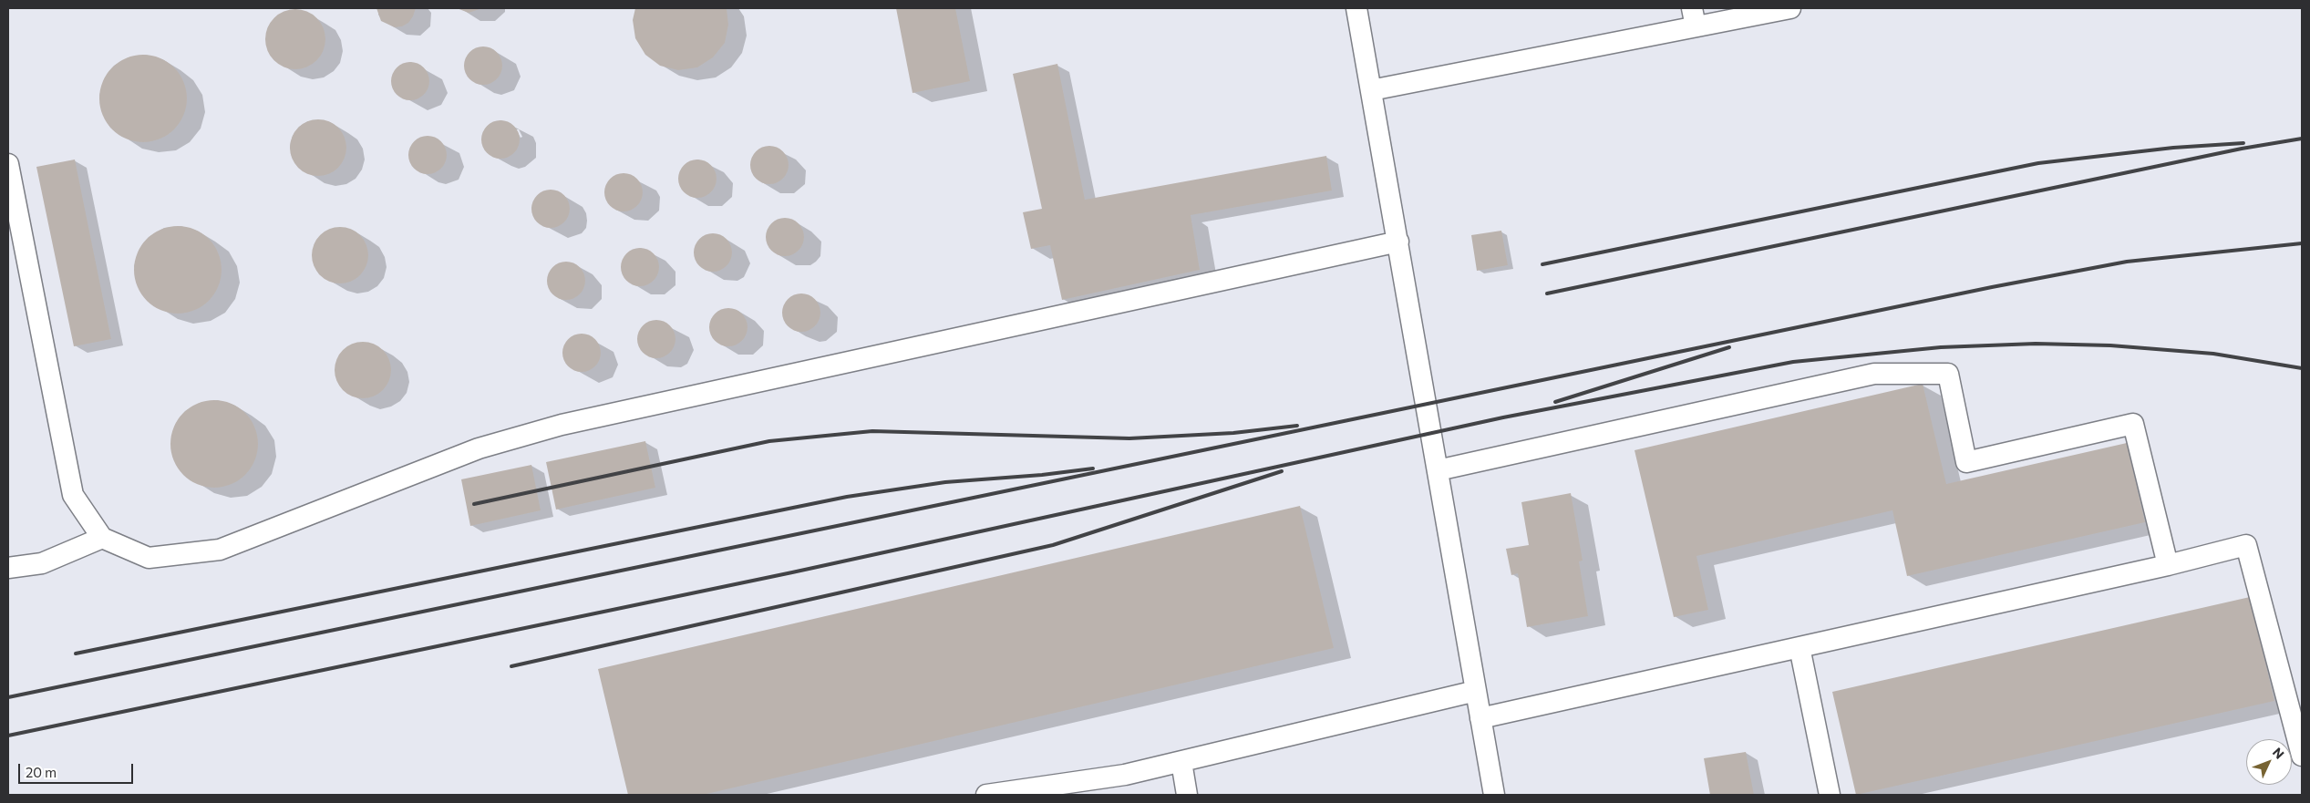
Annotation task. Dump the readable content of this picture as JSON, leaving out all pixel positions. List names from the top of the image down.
{
  "scale_bar": "20 m",
  "north": "top right"
}
